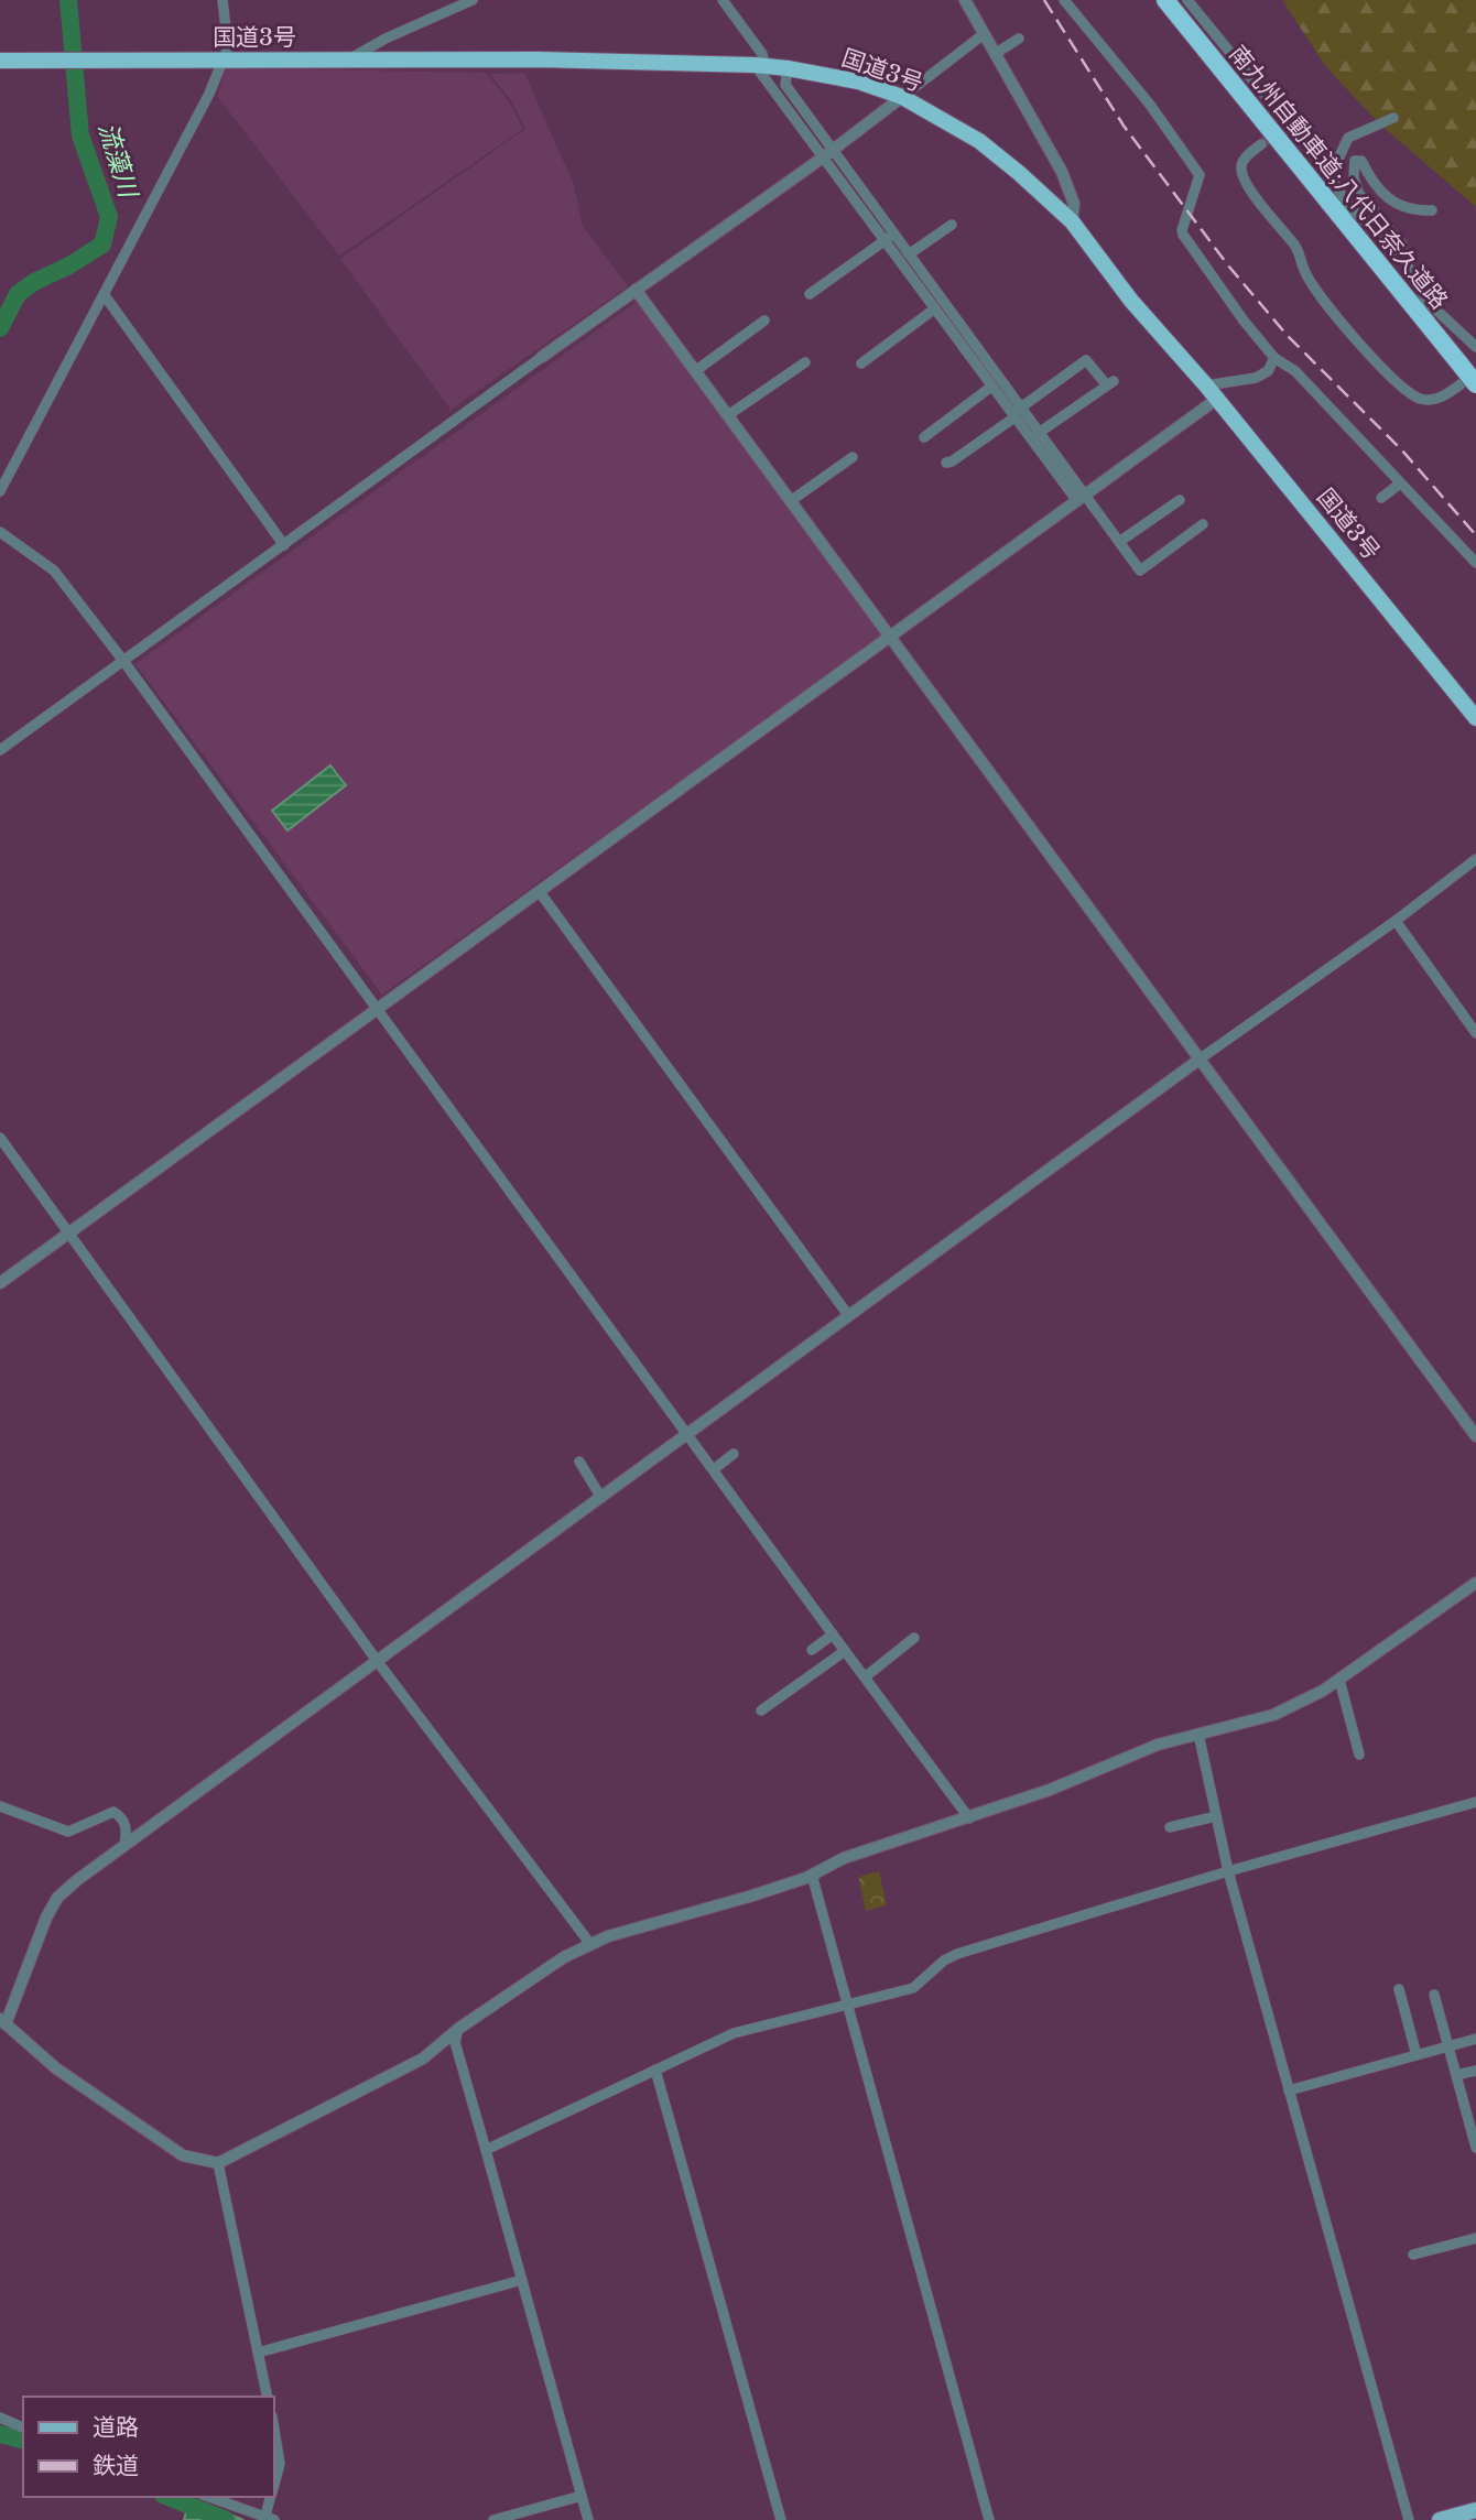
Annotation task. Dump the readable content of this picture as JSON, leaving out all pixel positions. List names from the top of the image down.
{
  "streets": {
    "highway": ["国道3号", "南九州自動車道;八代日奈久道路"]
  },
  "water": ["流藻川"],
  "legend": ["道路", "鉄道"]
}
